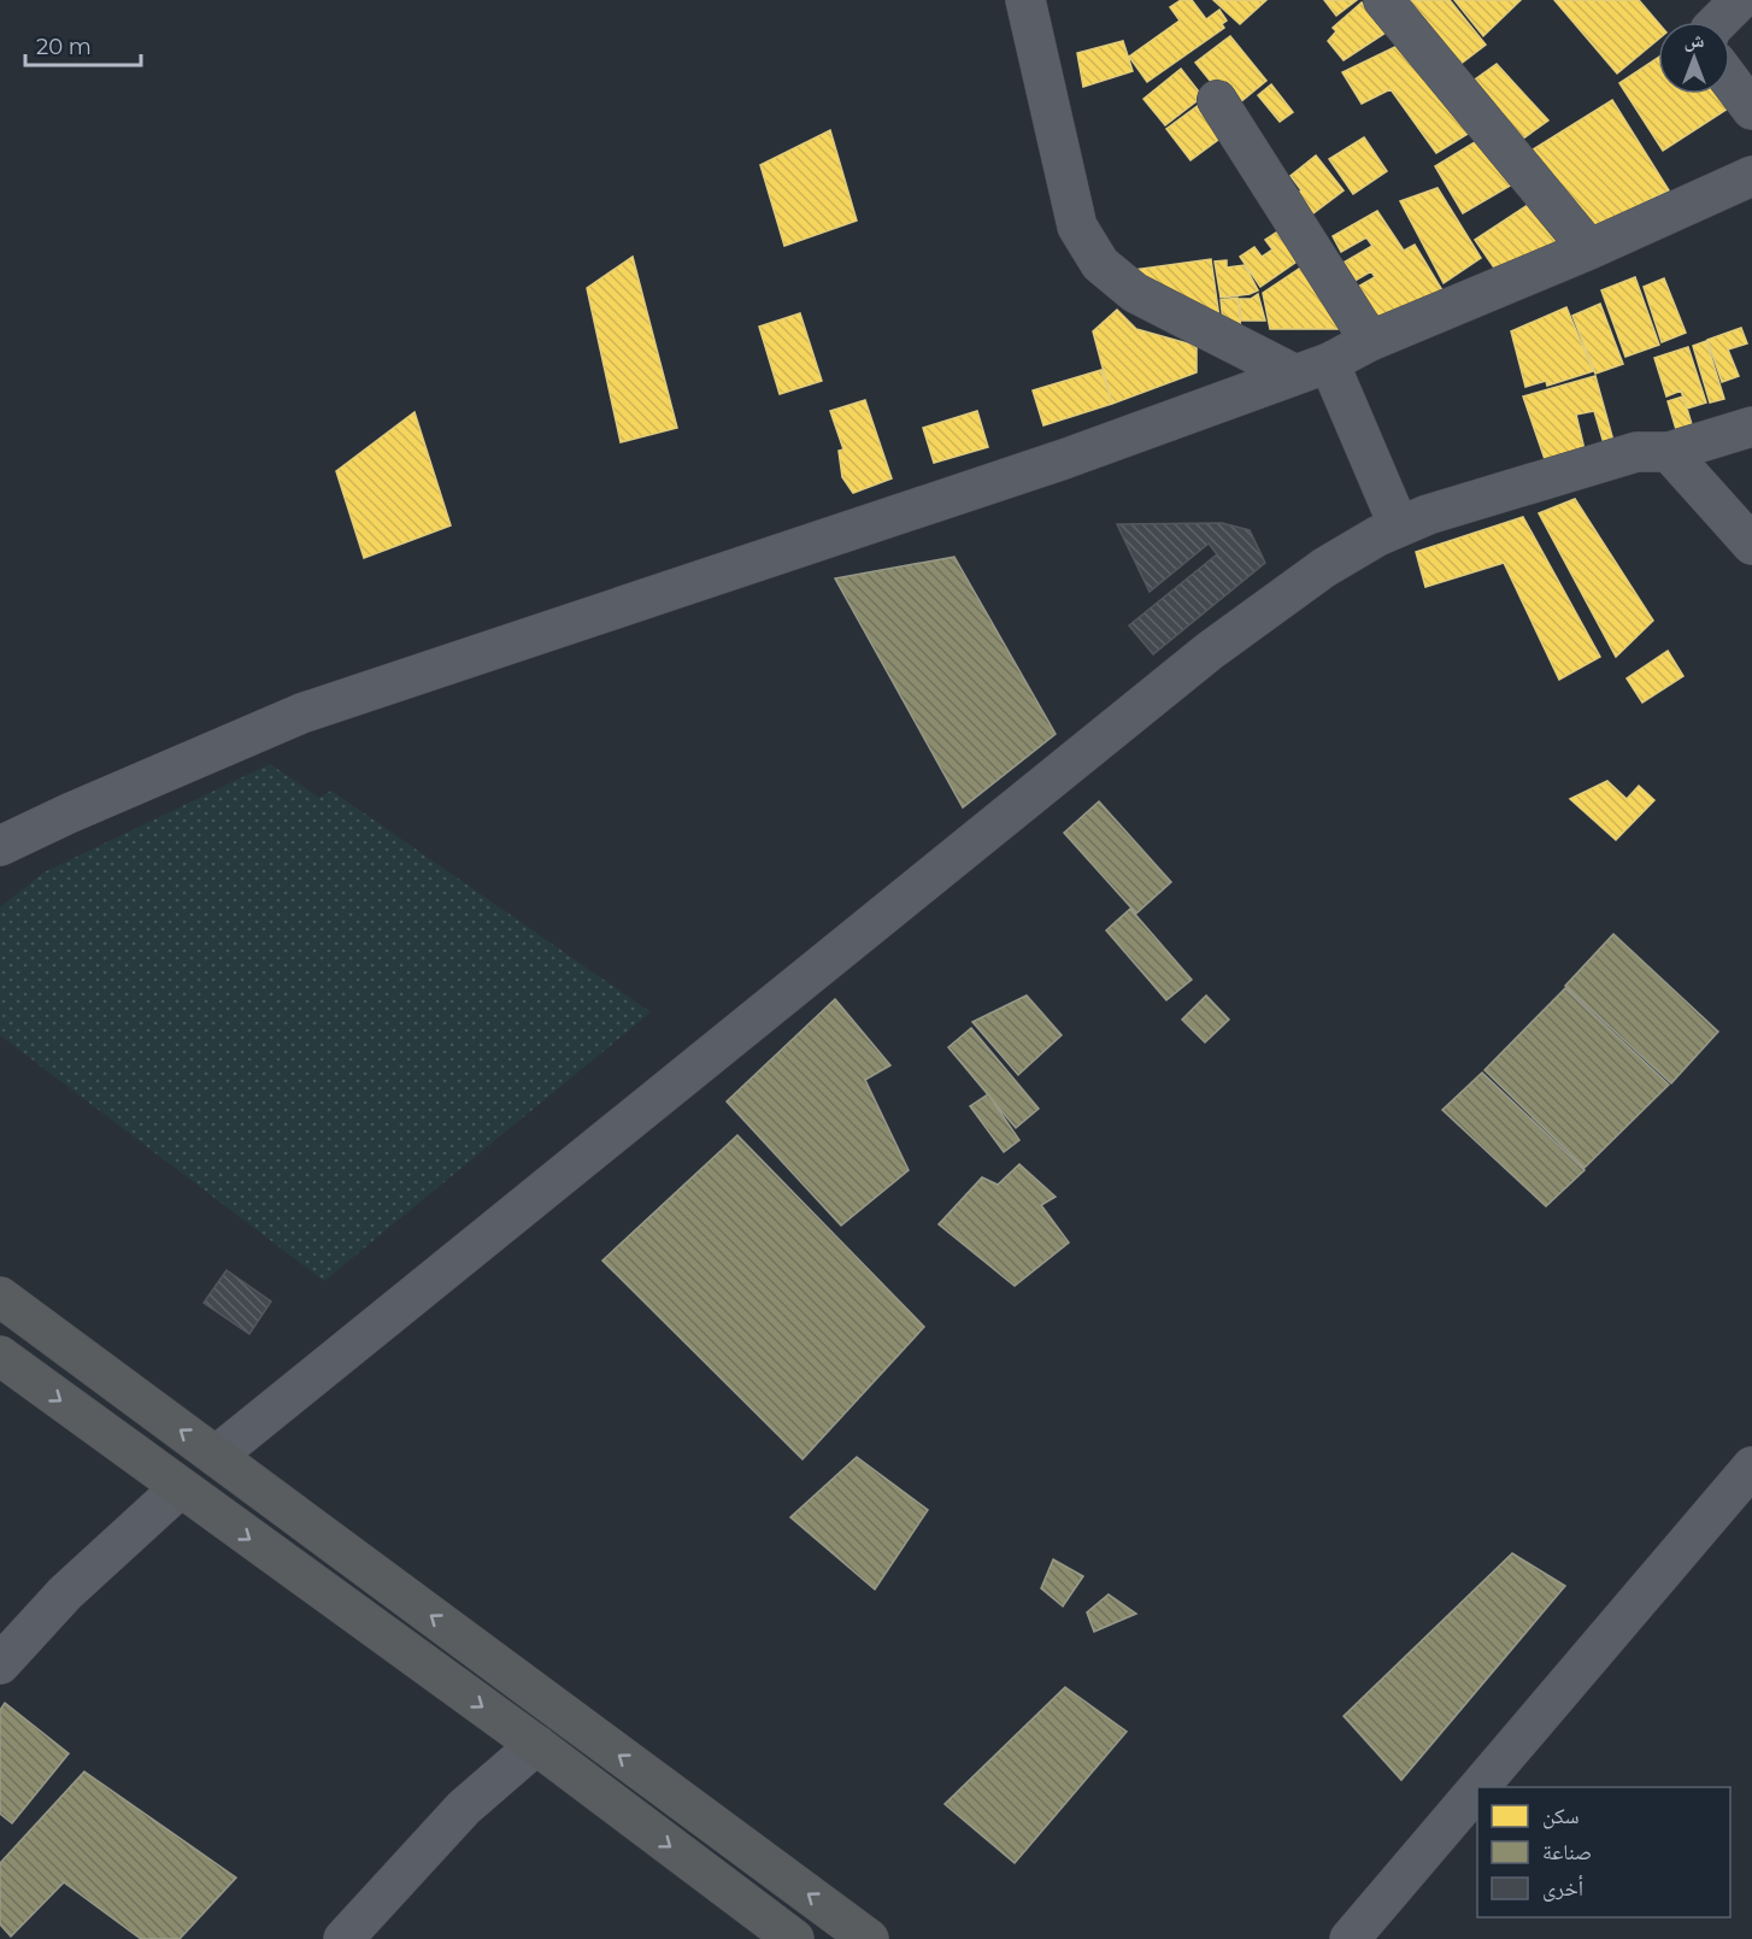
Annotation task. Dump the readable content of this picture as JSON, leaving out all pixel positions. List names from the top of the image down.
{
  "legend": ["سكن", "صناعة", "أخرى"],
  "scale_bar": "20 m",
  "north": "top"
}
